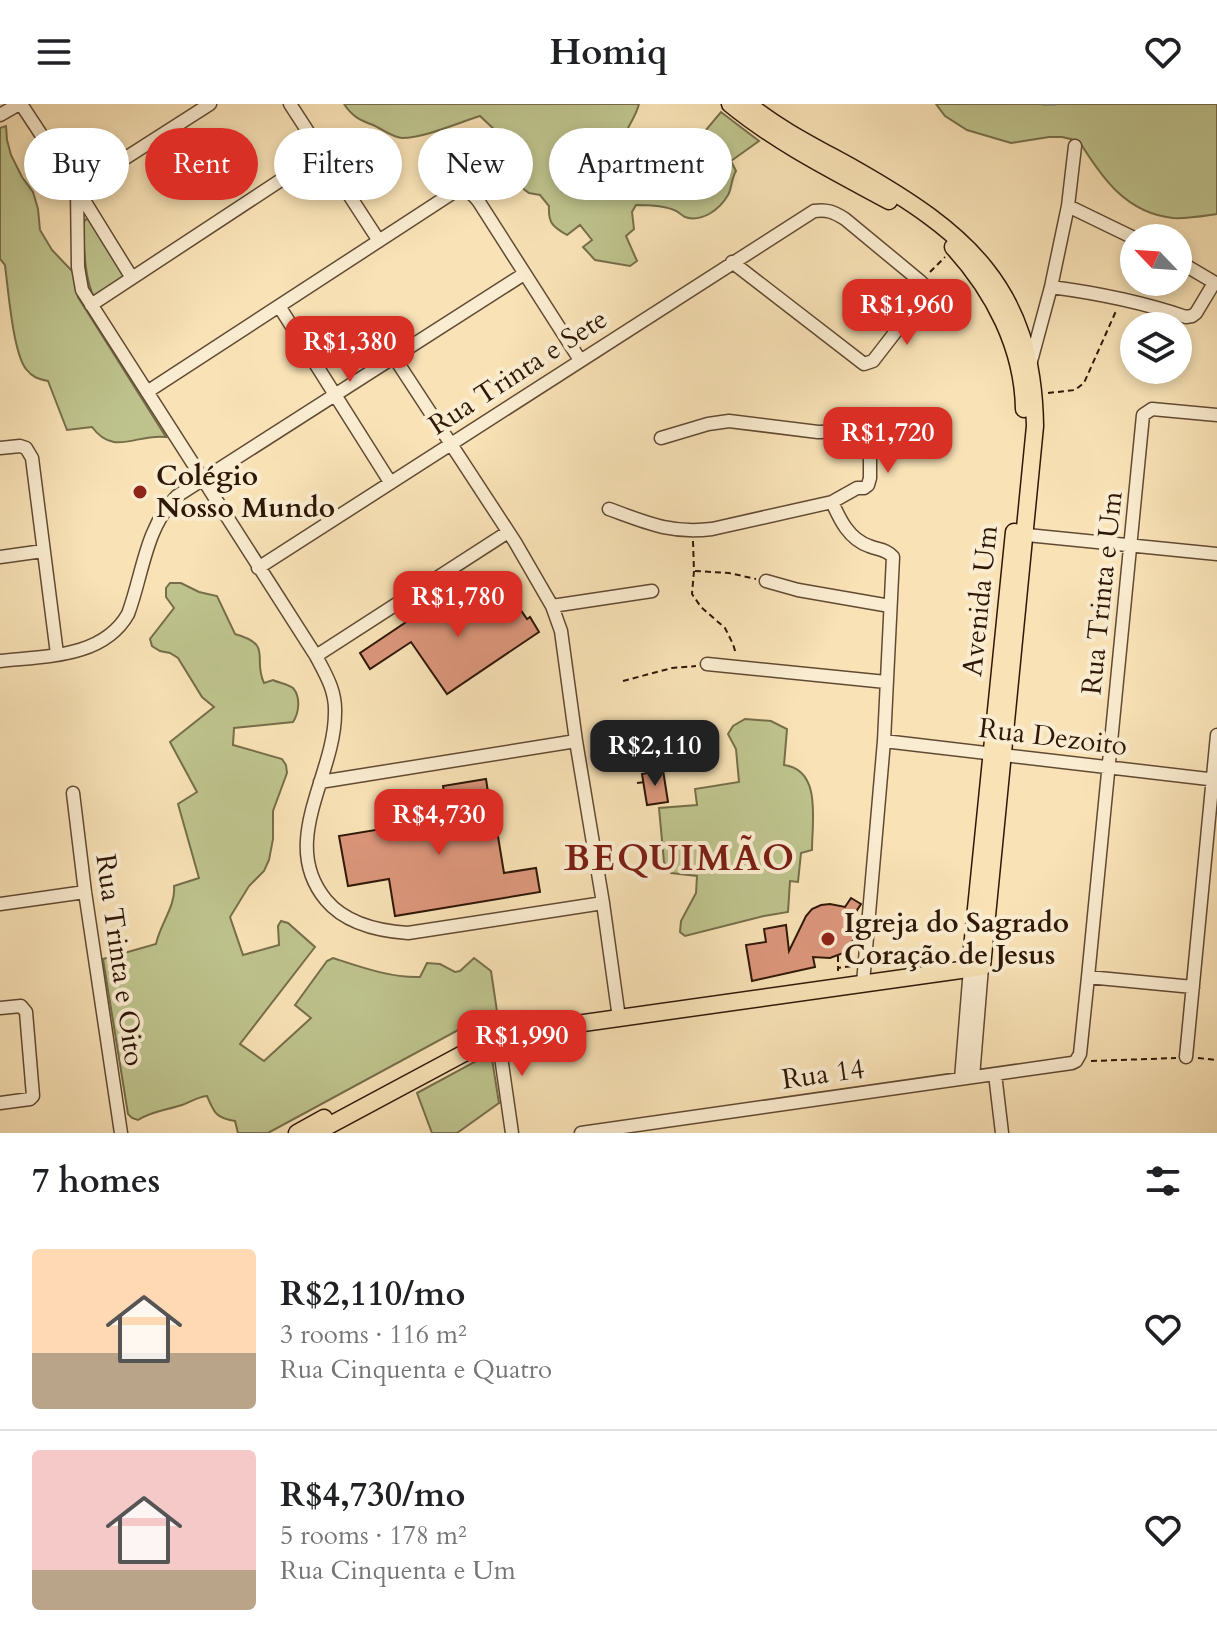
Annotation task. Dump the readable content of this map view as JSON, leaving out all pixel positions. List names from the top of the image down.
{
  "streets": {
    "main road": ["Avenida Um"],
    "street": [
      "Rua Trinta e Sete",
      "Rua Trinta e Um",
      "Rua Dezoito",
      "Rua Trinta e Oito",
      "Rua 14"
    ]
  },
  "crossings": [
    ["Rua Trinta e Um", "Rua Dezoito"],
    ["Rua Trinta e Um", "Rua 14"],
    ["Avenida Um", "Rua Dezoito"],
    ["Avenida Um", "Rua 14"]
  ],
  "districts": ["BEQUIMÃO"],
  "places": ["Colégio Nosso Mundo", "Igreja do Sagrado Coração de Jesus"],
  "north": "top left",
  "page": {
    "header": "Homiq",
    "chip": [
      "Buy",
      "Rent",
      "Filters",
      "New",
      "Apartment"
    ],
    "price": [
      "R$1,960",
      "R$1,380",
      "R$1,720",
      "R$1,780",
      "R$2,110",
      "R$4,730",
      "R$1,990"
    ],
    "heading": "7 homes",
    "list": [
      {
        "name": "R$2,110/mo",
        "note": "3 rooms · 116 m² · Rua Cinquenta e Quatro"
      },
      {
        "name": "R$4,730/mo",
        "note": "5 rooms · 178 m² · Rua Cinquenta e Um"
      }
    ]
  }
}
